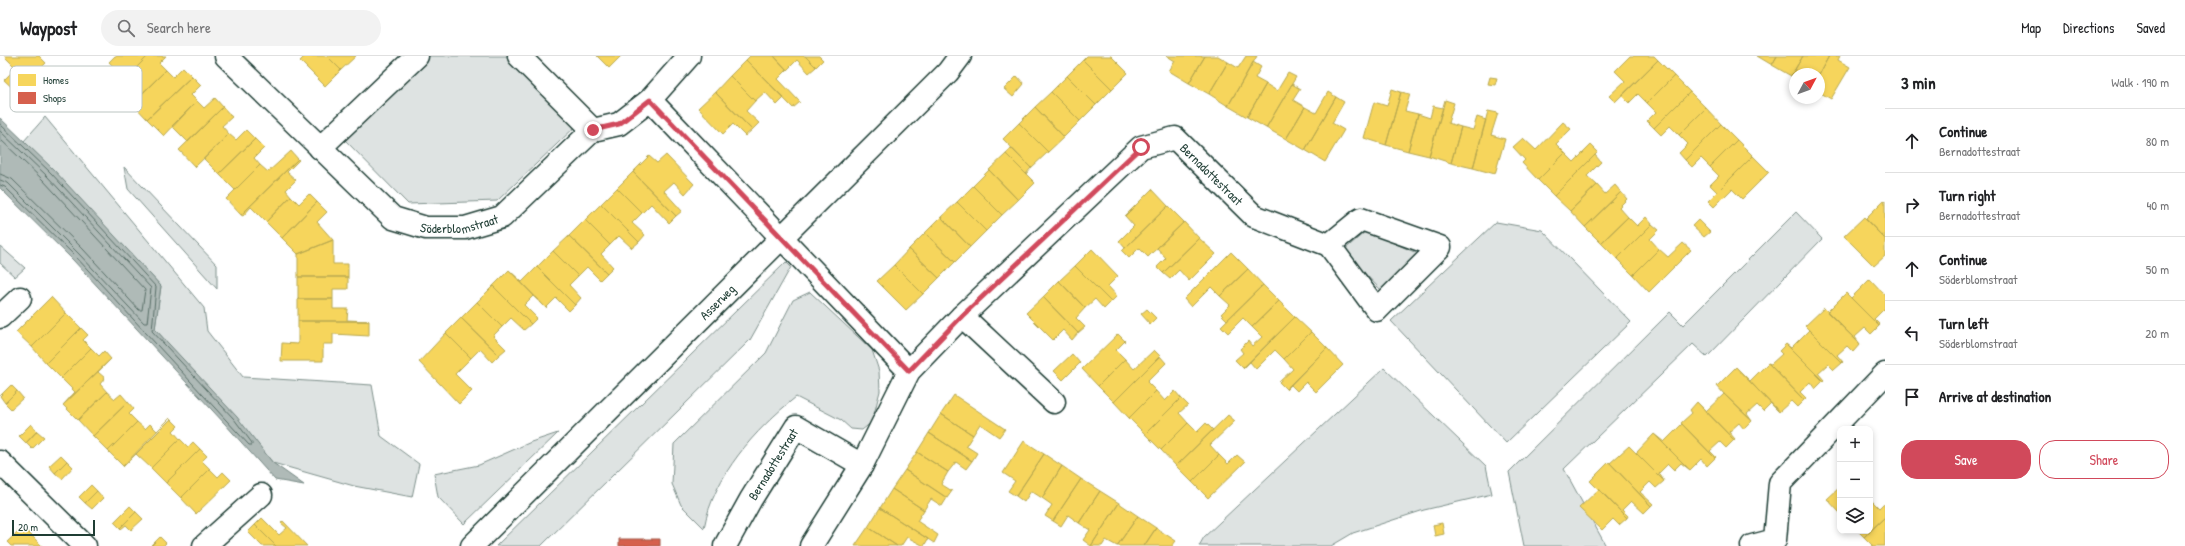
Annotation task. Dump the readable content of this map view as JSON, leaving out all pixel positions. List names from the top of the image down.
{
  "streets": {
    "street": ["Bernadottestraat", "Söderblomstraat", "Asserweg"]
  },
  "legend": ["Homes", "Shops"],
  "scale_bar": "20 m",
  "north": "top right",
  "page": {
    "header": "Waypost",
    "search": "Search here",
    "nav": ["Map", "Directions", "Saved"],
    "heading": ["3 min", "Walk · 190 m"],
    "list": [
      ["Continue", "Bernadottestraat", "80 m"],
      ["Turn right", "Bernadottestraat", "40 m"],
      ["Continue", "Söderblomstraat", "50 m"],
      ["Turn left", "Söderblomstraat", "20 m"],
      "Arrive at destination"
    ],
    "map_buttons": ["+", "−"],
    "buttons": ["Save", "Share"],
    "scale": "20 m"
  }
}
